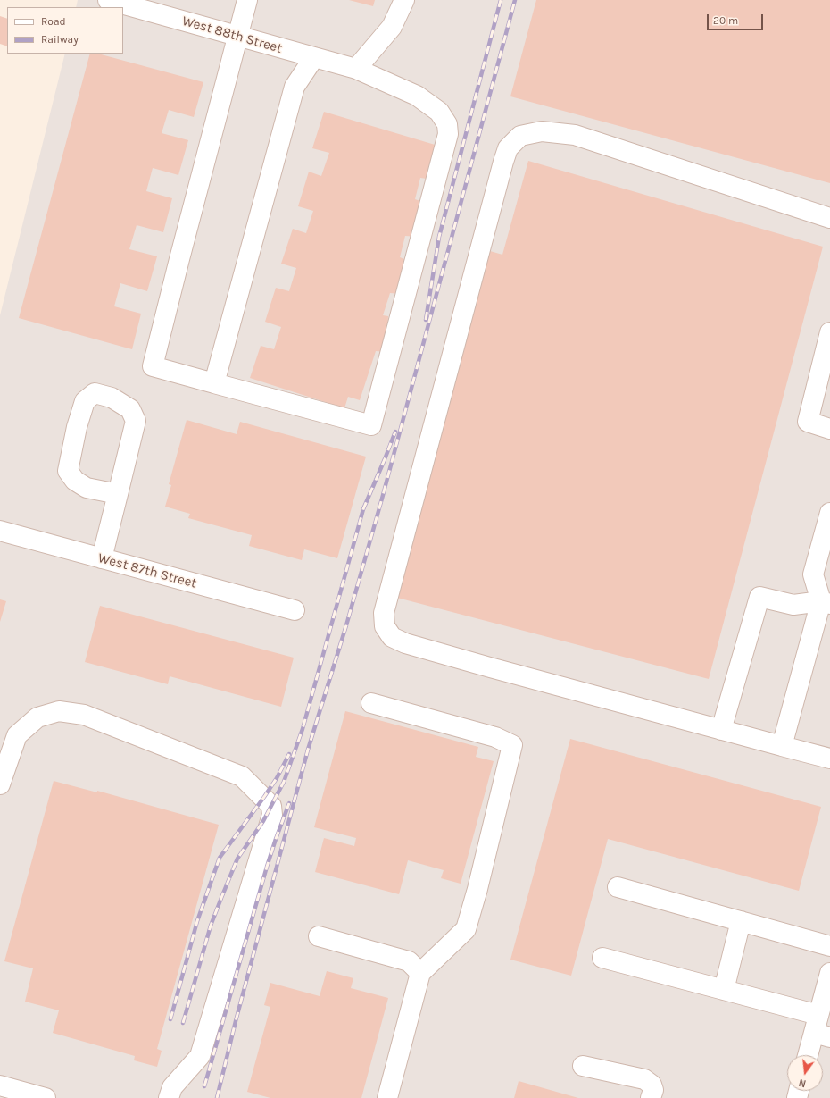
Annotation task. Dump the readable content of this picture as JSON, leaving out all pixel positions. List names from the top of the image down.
{
  "streets": {
    "street": ["West 88th Street", "West 87th Street"]
  },
  "legend": ["Road", "Railway"],
  "scale_bar": "20 m",
  "north": "bottom"
}
